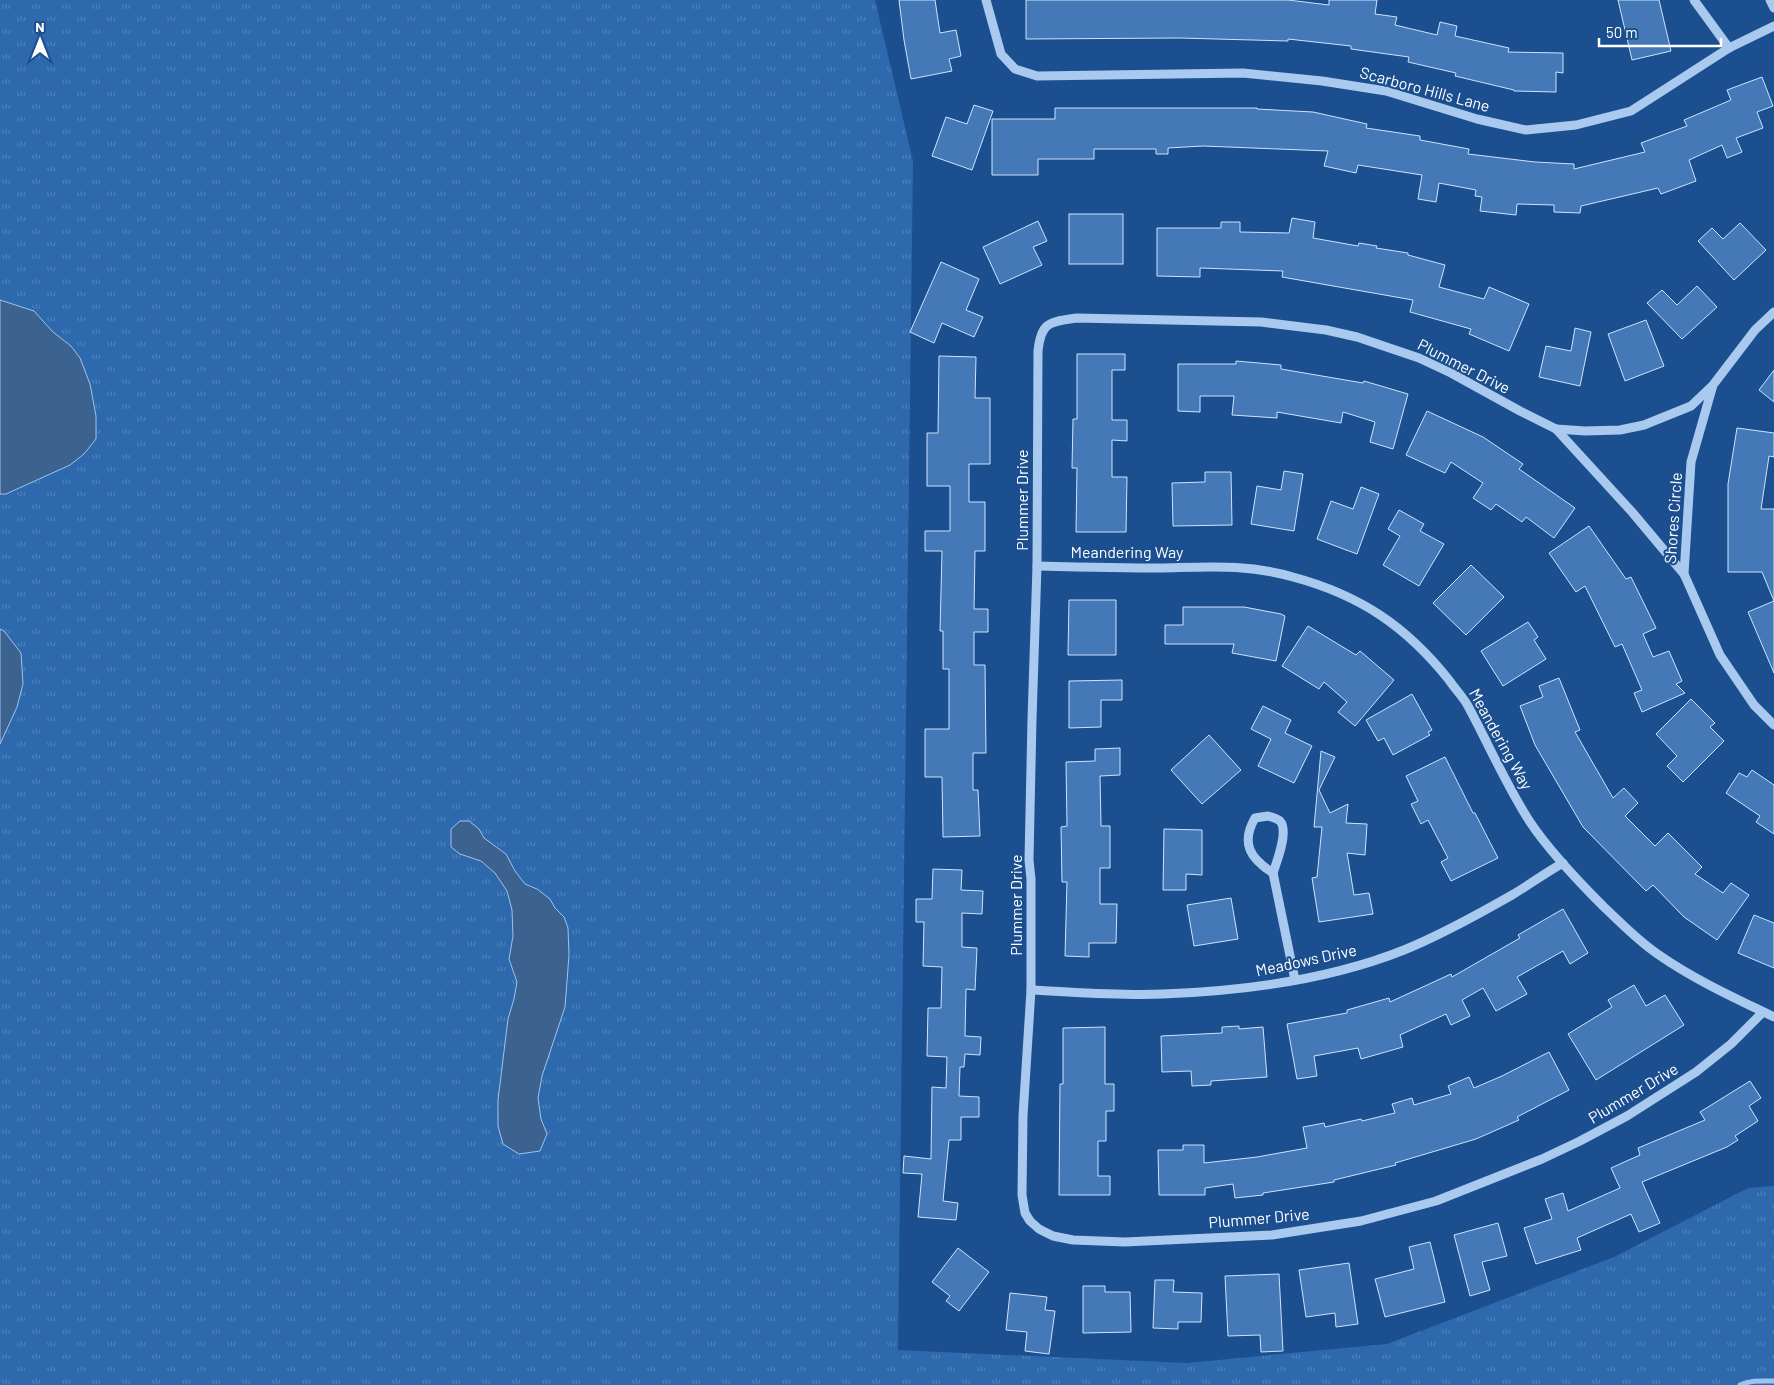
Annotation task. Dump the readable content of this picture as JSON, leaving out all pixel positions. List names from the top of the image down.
{
  "streets": {
    "street": [
      "Scarboro Hills Lane",
      "Plummer Drive",
      "Shores Circle",
      "Meandering Way",
      "Meadows Drive"
    ]
  },
  "crossings": [
    ["Plummer Drive", "Shores Circle"],
    ["Plummer Drive", "Meandering Way"],
    ["Plummer Drive", "Meadows Drive"],
    ["Meandering Way", "Meadows Drive"]
  ],
  "scale_bar": "50 m",
  "north": "top"
}
